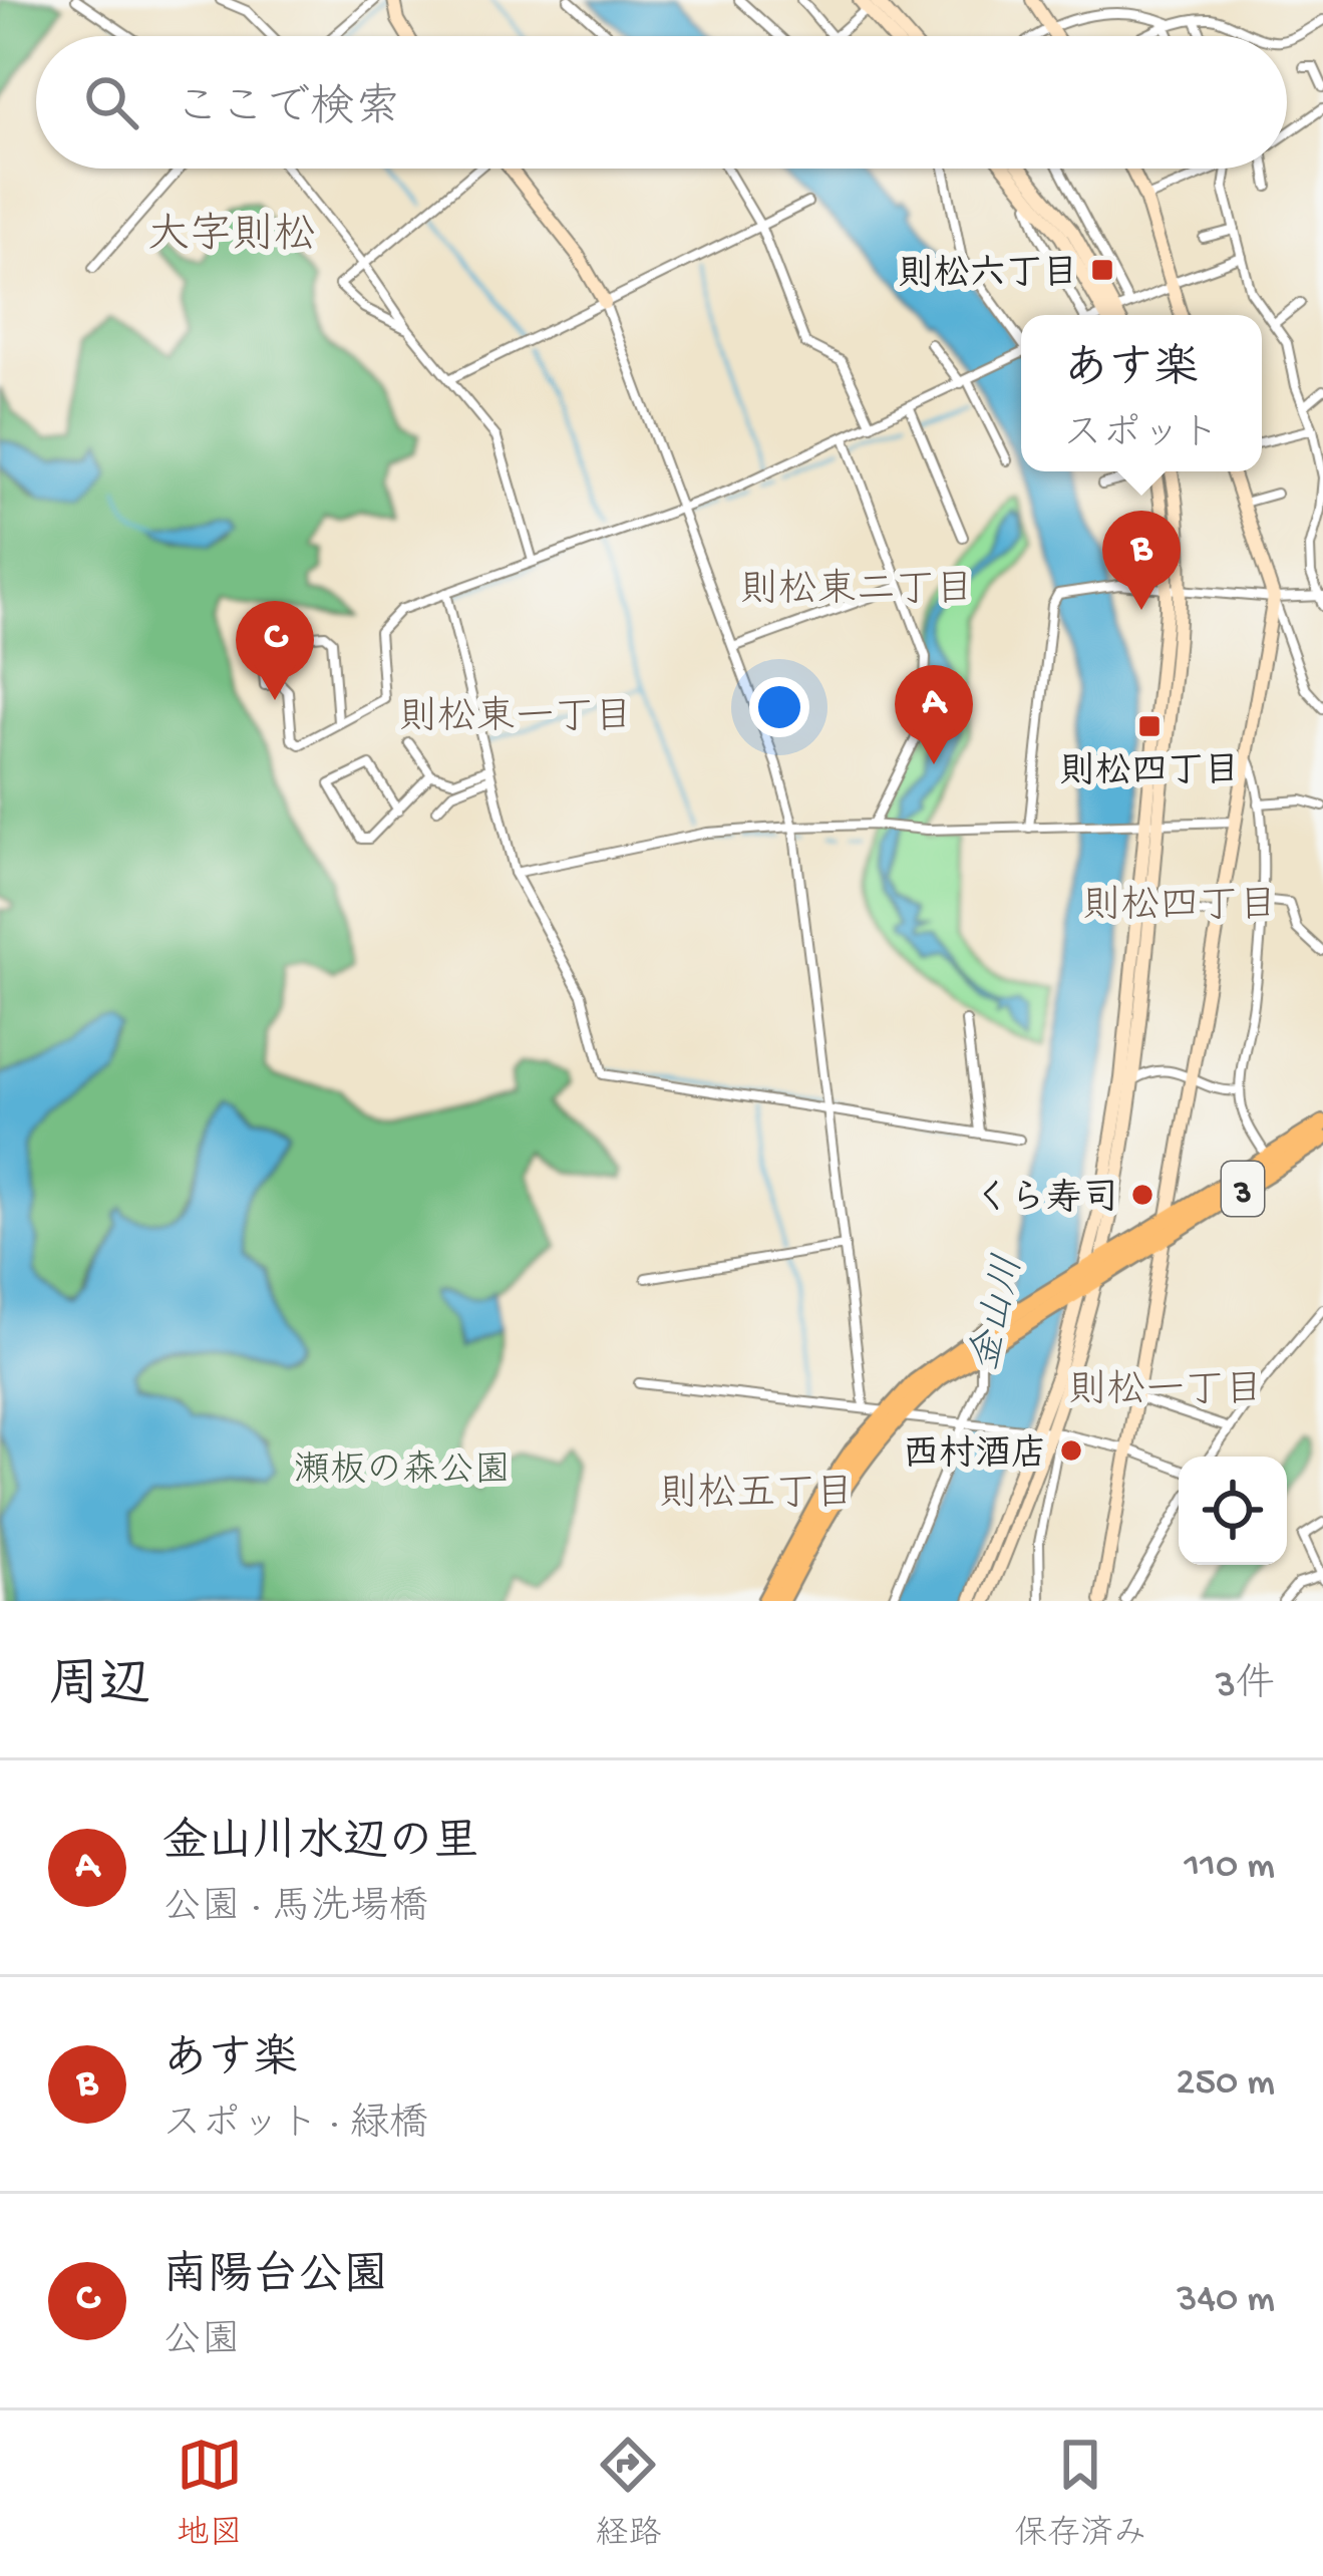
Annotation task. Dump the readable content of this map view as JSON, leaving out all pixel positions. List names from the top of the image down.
{
  "streets": {
    "highway": ["3"]
  },
  "districts": [
    "大字則松",
    "則松東二丁目",
    "則松東一丁目",
    "則松四丁目",
    "則松一丁目",
    "則松五丁目"
  ],
  "water": ["金山川"],
  "parks": ["瀬板の森公園"],
  "places": {
    "transit": ["則松六丁目", "則松四丁目"],
    "other": ["くら寿司", "西村酒店"]
  },
  "page": {
    "search": "ここで検索",
    "popup": ["あす楽", "スポット"],
    "pins": ["B", "C", "A"],
    "heading": ["周辺", "3件"],
    "list": [
      {
        "mark": "A",
        "name": "金山川水辺の里",
        "note": "公園 · 馬洗場橋",
        "value": "110 m"
      },
      {
        "mark": "B",
        "name": "あす楽",
        "note": "スポット · 緑橋",
        "value": "250 m"
      },
      {
        "mark": "C",
        "name": "南陽台公園",
        "note": "公園",
        "value": "340 m"
      }
    ],
    "nav": ["地図", "経路", "保存済み"]
  }
}
